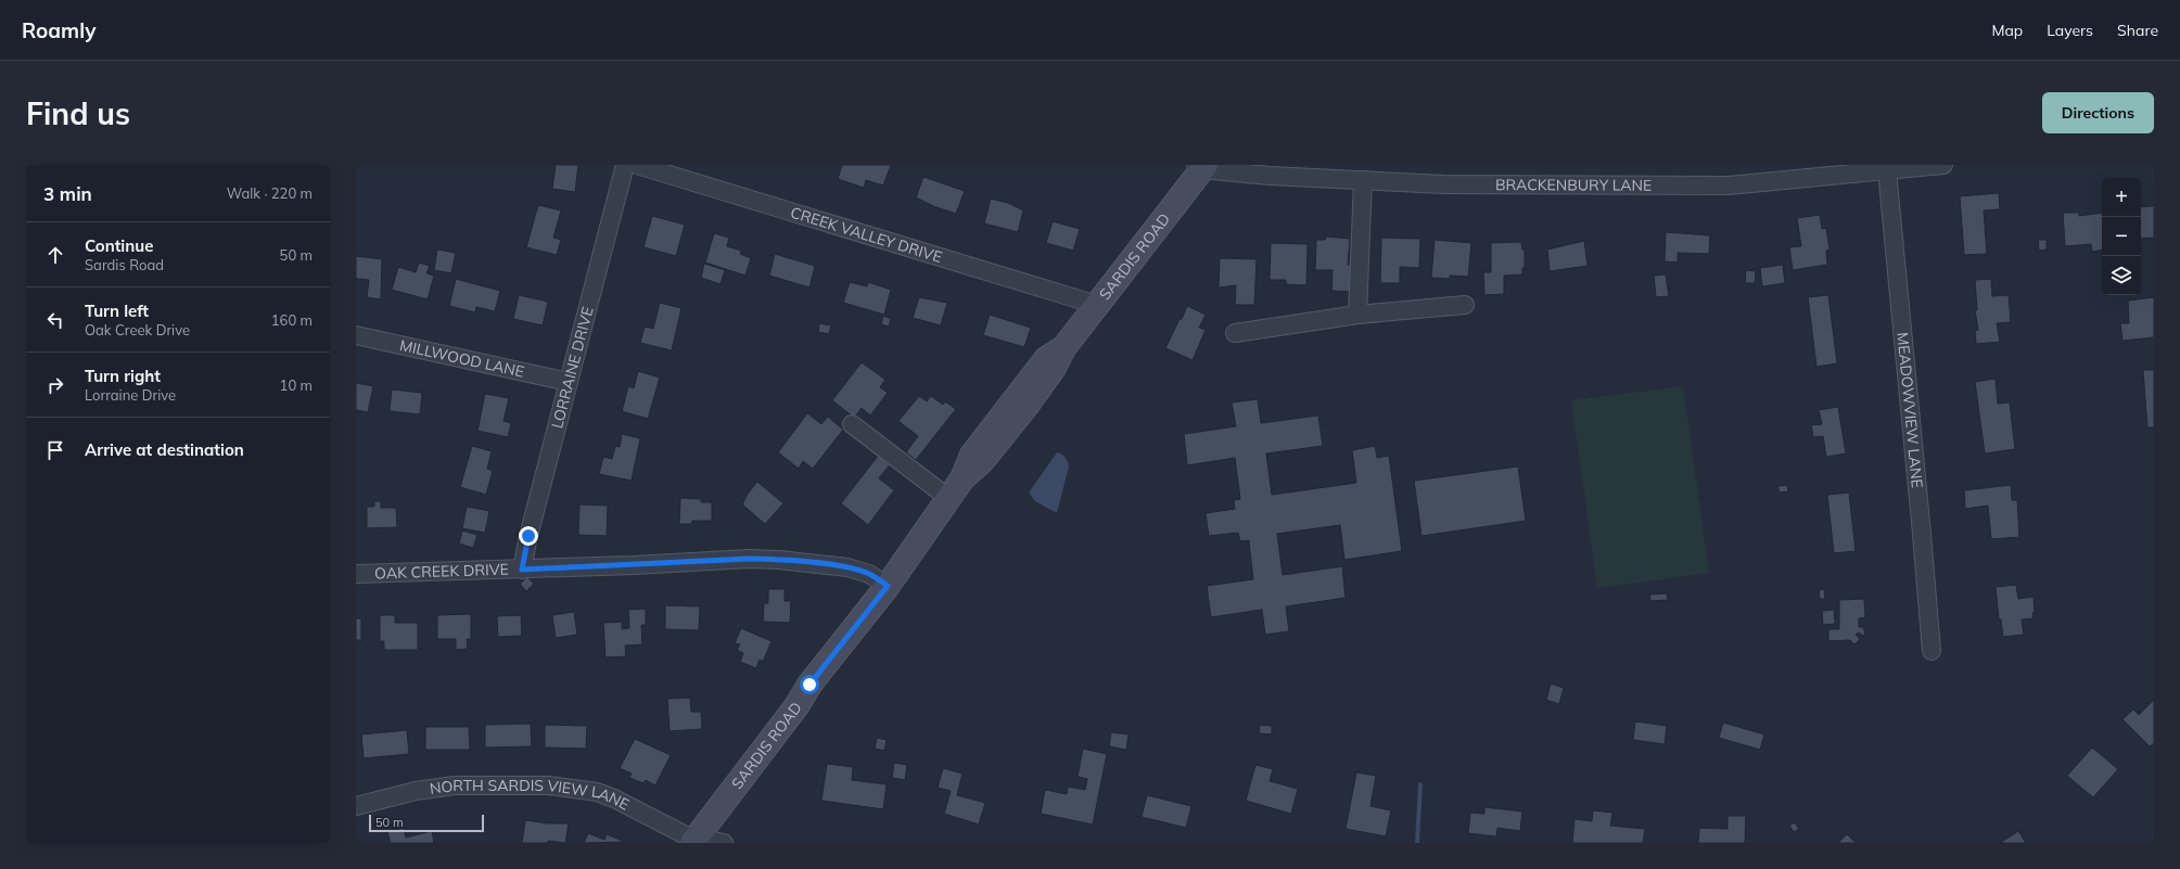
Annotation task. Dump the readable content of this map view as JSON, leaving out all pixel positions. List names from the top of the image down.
{
  "streets": {
    "main road": ["SARDIS ROAD"],
    "street": [
      "BRACKENBURY LANE",
      "CREEK VALLEY DRIVE",
      "MILLWOOD LANE",
      "LORRAINE DRIVE",
      "MEADOWVIEW LANE",
      "OAK CREEK DRIVE",
      "NORTH SARDIS VIEW LANE"
    ]
  },
  "crossings": [
    ["BRACKENBURY LANE", "SARDIS ROAD"],
    ["BRACKENBURY LANE", "MEADOWVIEW LANE"],
    ["CREEK VALLEY DRIVE", "SARDIS ROAD"],
    ["SARDIS ROAD", "OAK CREEK DRIVE"],
    ["SARDIS ROAD", "NORTH SARDIS VIEW LANE"],
    ["MILLWOOD LANE", "LORRAINE DRIVE"],
    ["LORRAINE DRIVE", "OAK CREEK DRIVE"]
  ],
  "scale_bar": "50 m",
  "page": {
    "header": "Roamly",
    "nav": ["Map", "Layers", "Share"],
    "buttons": "Directions",
    "title": "Find us",
    "heading": ["3 min", "Walk · 220 m"],
    "map_buttons": ["+", "−"],
    "list": [
      ["Continue", "Sardis Road", "50 m"],
      ["Turn left", "Oak Creek Drive", "160 m"],
      ["Turn right", "Lorraine Drive", "10 m"],
      "Arrive at destination"
    ],
    "scale": "50 m"
  }
}
